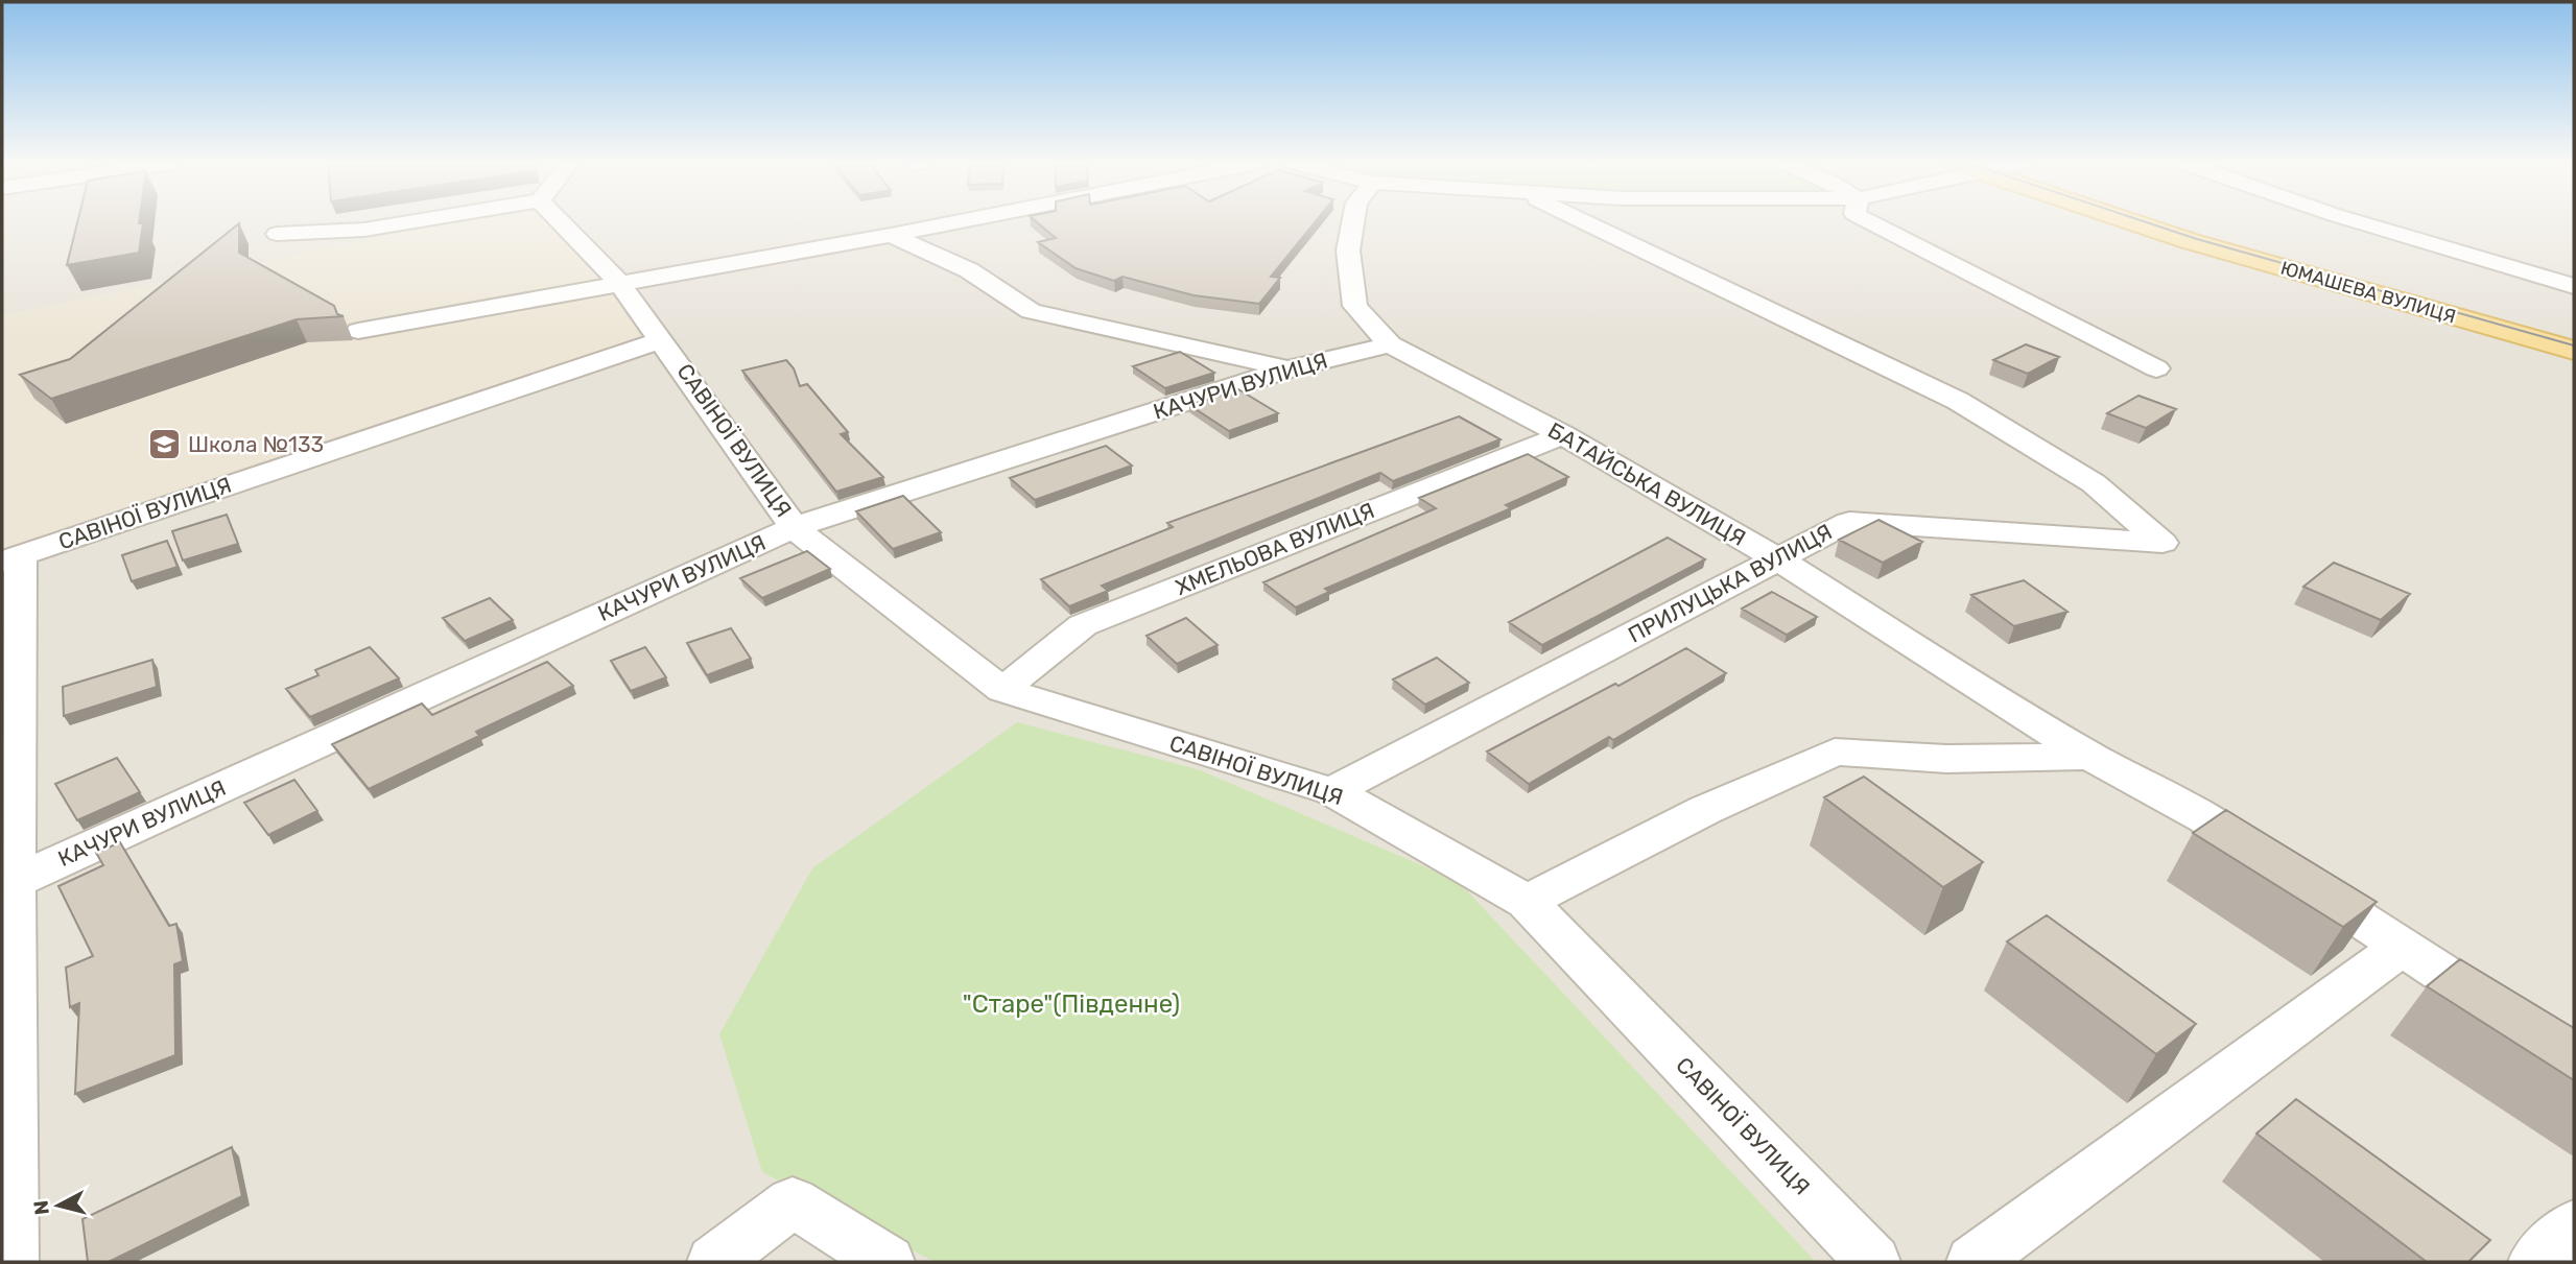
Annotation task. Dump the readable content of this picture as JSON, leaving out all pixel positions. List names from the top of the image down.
{
  "streets": {
    "main road": ["ЮМАШЕВА ВУЛИЦЯ"],
    "street": [
      "КАЧУРИ ВУЛИЦЯ",
      "САВІНОЇ ВУЛИЦЯ",
      "БАТАЙСЬКА ВУЛИЦЯ",
      "ХМЕЛЬОВА ВУЛИЦЯ",
      "ПРИЛУЦЬКА ВУЛИЦЯ"
    ]
  },
  "crossings": [
    ["КАЧУРИ ВУЛИЦЯ", "САВІНОЇ ВУЛИЦЯ"],
    ["КАЧУРИ ВУЛИЦЯ", "БАТАЙСЬКА ВУЛИЦЯ"],
    ["САВІНОЇ ВУЛИЦЯ", "ХМЕЛЬОВА ВУЛИЦЯ"],
    ["САВІНОЇ ВУЛИЦЯ", "ПРИЛУЦЬКА ВУЛИЦЯ"],
    ["БАТАЙСЬКА ВУЛИЦЯ", "ХМЕЛЬОВА ВУЛИЦЯ"],
    ["БАТАЙСЬКА ВУЛИЦЯ", "ПРИЛУЦЬКА ВУЛИЦЯ"]
  ],
  "parks": ["\"Старе\"(Південне)"],
  "places": {
    "school or university": ["Школа №133"]
  },
  "north": "left"
}
